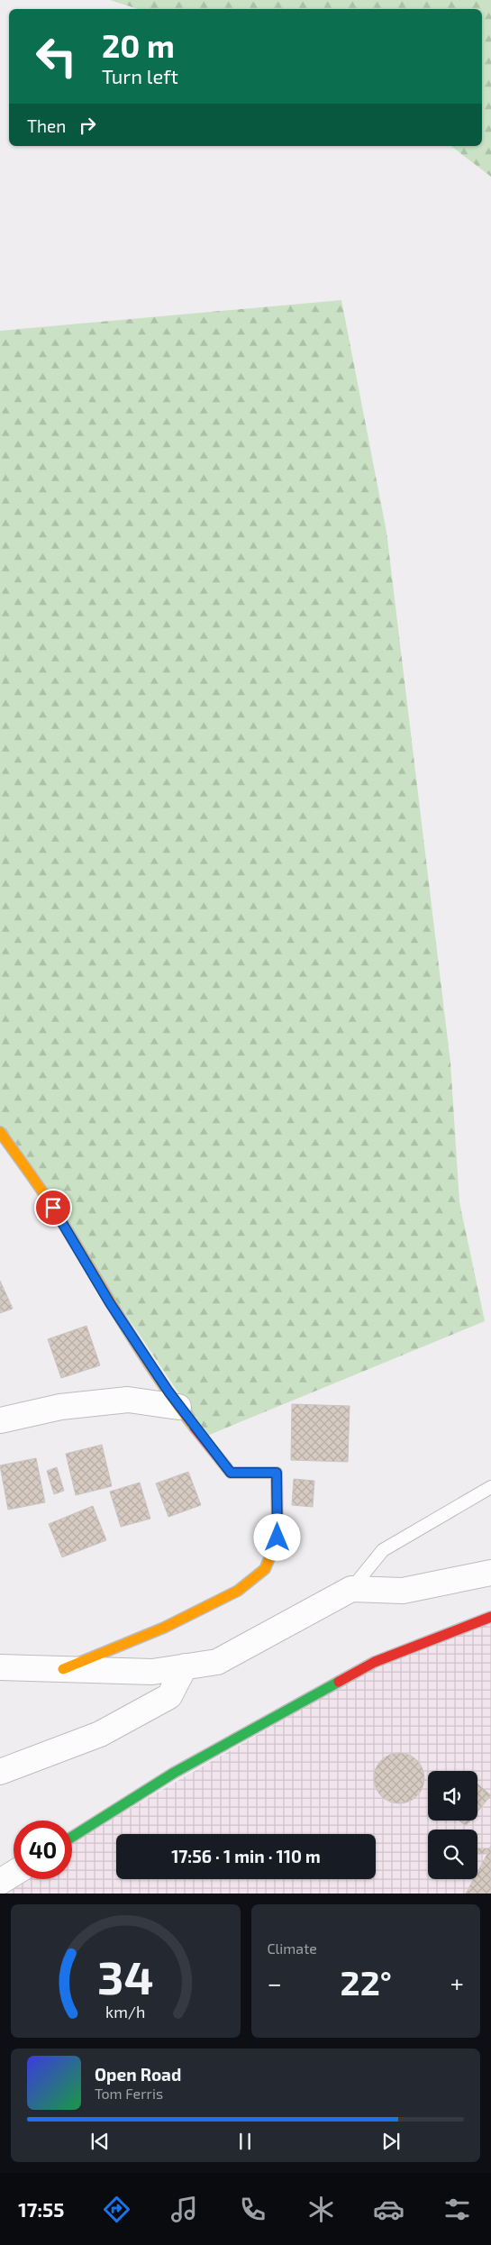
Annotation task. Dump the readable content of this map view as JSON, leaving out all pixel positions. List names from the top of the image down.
{
  "page": {
    "turn": ["20 m", "Turn left"],
    "then": "Then",
    "limit": "40",
    "trip": "17:56 · 1 min · 110 m",
    "tile": "Climate",
    "heat": ["−", "22°", "+"],
    "song": ["Open Road", "Tom Ferris"],
    "tabs": "17:55",
    "gauge": ["34", "km/h"]
  }
}
